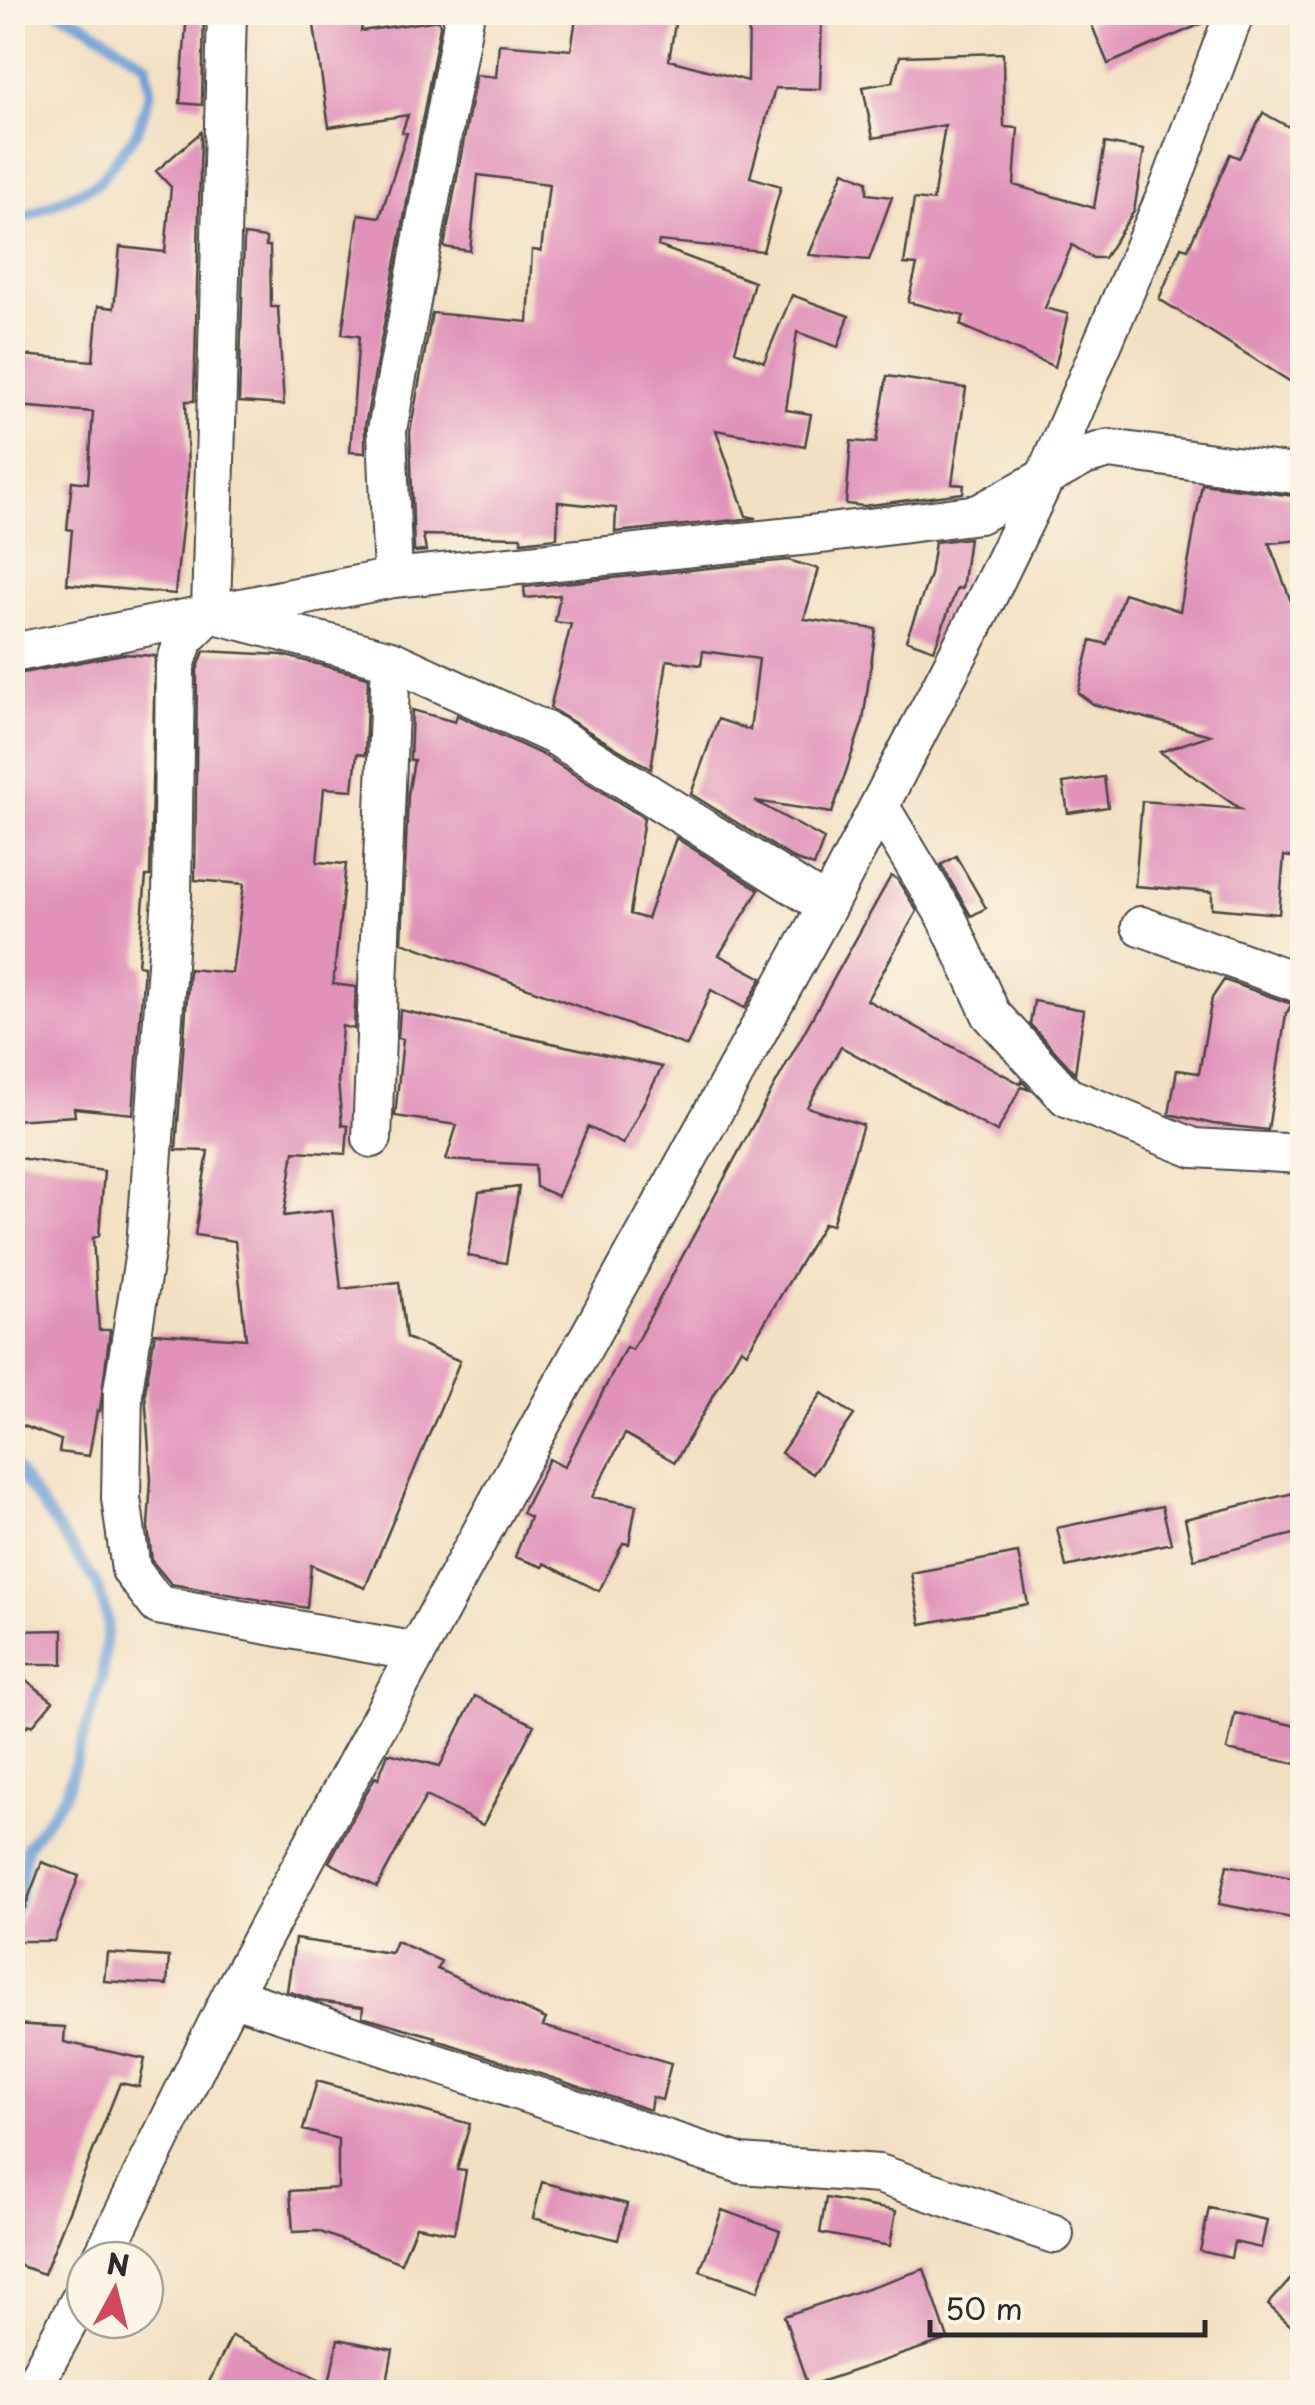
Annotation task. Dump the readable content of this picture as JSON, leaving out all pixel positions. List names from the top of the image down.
{
  "scale_bar": "50 m",
  "north": "top"
}
